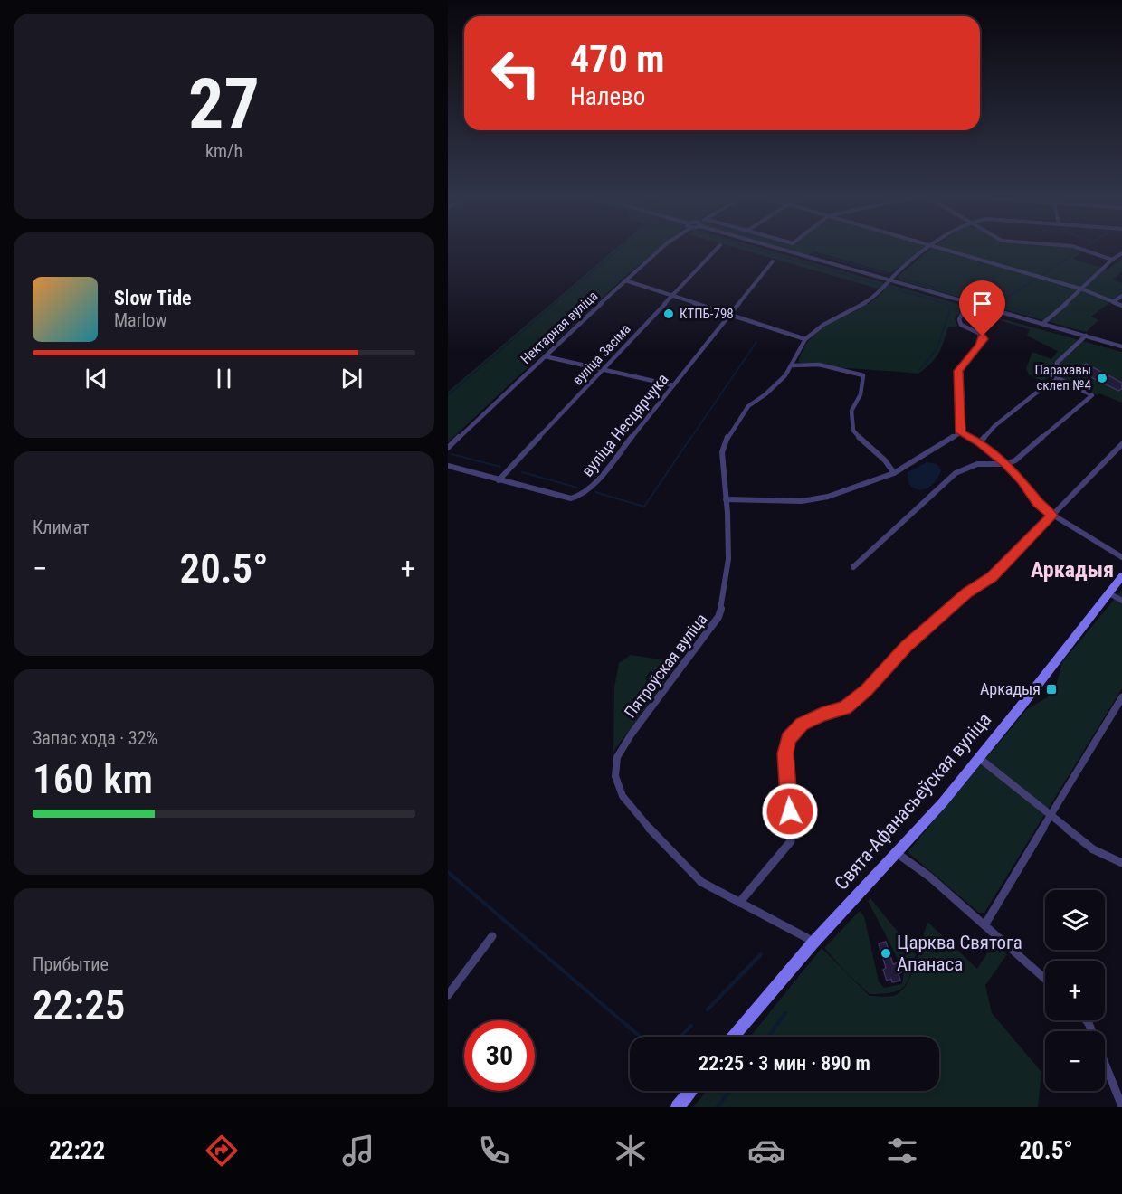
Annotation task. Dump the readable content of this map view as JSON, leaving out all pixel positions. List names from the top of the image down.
{
  "streets": {
    "street": [
      "Нектарная вуліца",
      "вуліца Засіма",
      "вуліца Несцярчука",
      "Пятроўская вуліца",
      "Свята-Афанасьеўская вуліца"
    ]
  },
  "crossings": [
    ["вуліца Засіма", "вуліца Несцярчука"],
    ["Пятроўская вуліца", "Свята-Афанасьеўская вуліца"]
  ],
  "districts": ["Аркадыя"],
  "places": {
    "other": ["КТПБ-798", "Парахавы склеп №4", "Царква Святога Апанаса"],
    "transit": ["Аркадыя"]
  },
  "page": {
    "tile": [
      ["27", "km/h"],
      "Климат",
      ["Запас хода · 32%", "160 km"],
      ["Прибытие", "22:25"]
    ],
    "turn": ["470 m", "Налево"],
    "song": ["Slow Tide", "Marlow"],
    "heat": ["−", "20.5°", "+"],
    "map_buttons": ["+", "−"],
    "limit": "30",
    "trip": "22:25 · 3 мин · 890 m",
    "tabs": ["22:22", "20.5°"]
  }
}
